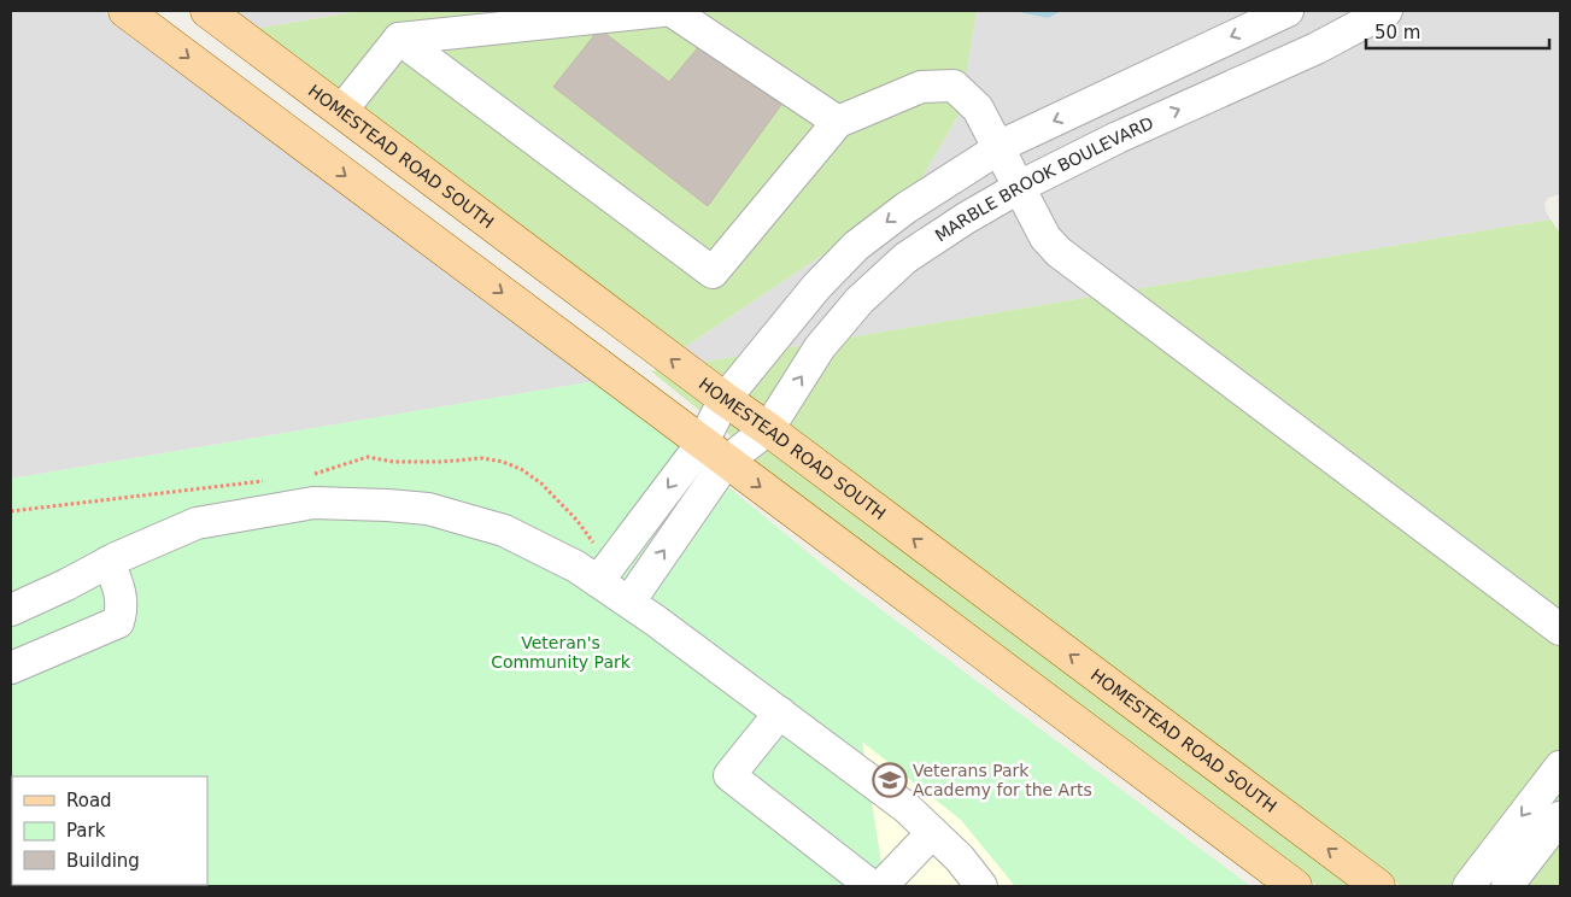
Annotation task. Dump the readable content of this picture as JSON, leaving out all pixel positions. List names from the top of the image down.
{
  "streets": {
    "main road": ["HOMESTEAD ROAD SOUTH"],
    "street": ["MARBLE BROOK BOULEVARD"]
  },
  "crossings": [
    ["HOMESTEAD ROAD SOUTH", "MARBLE BROOK BOULEVARD"]
  ],
  "parks": ["Veteran's Community Park"],
  "places": {
    "school or university": ["Veterans Park Academy for the Arts"]
  },
  "legend": ["Road", "Park", "Building"],
  "scale_bar": "50 m"
}
